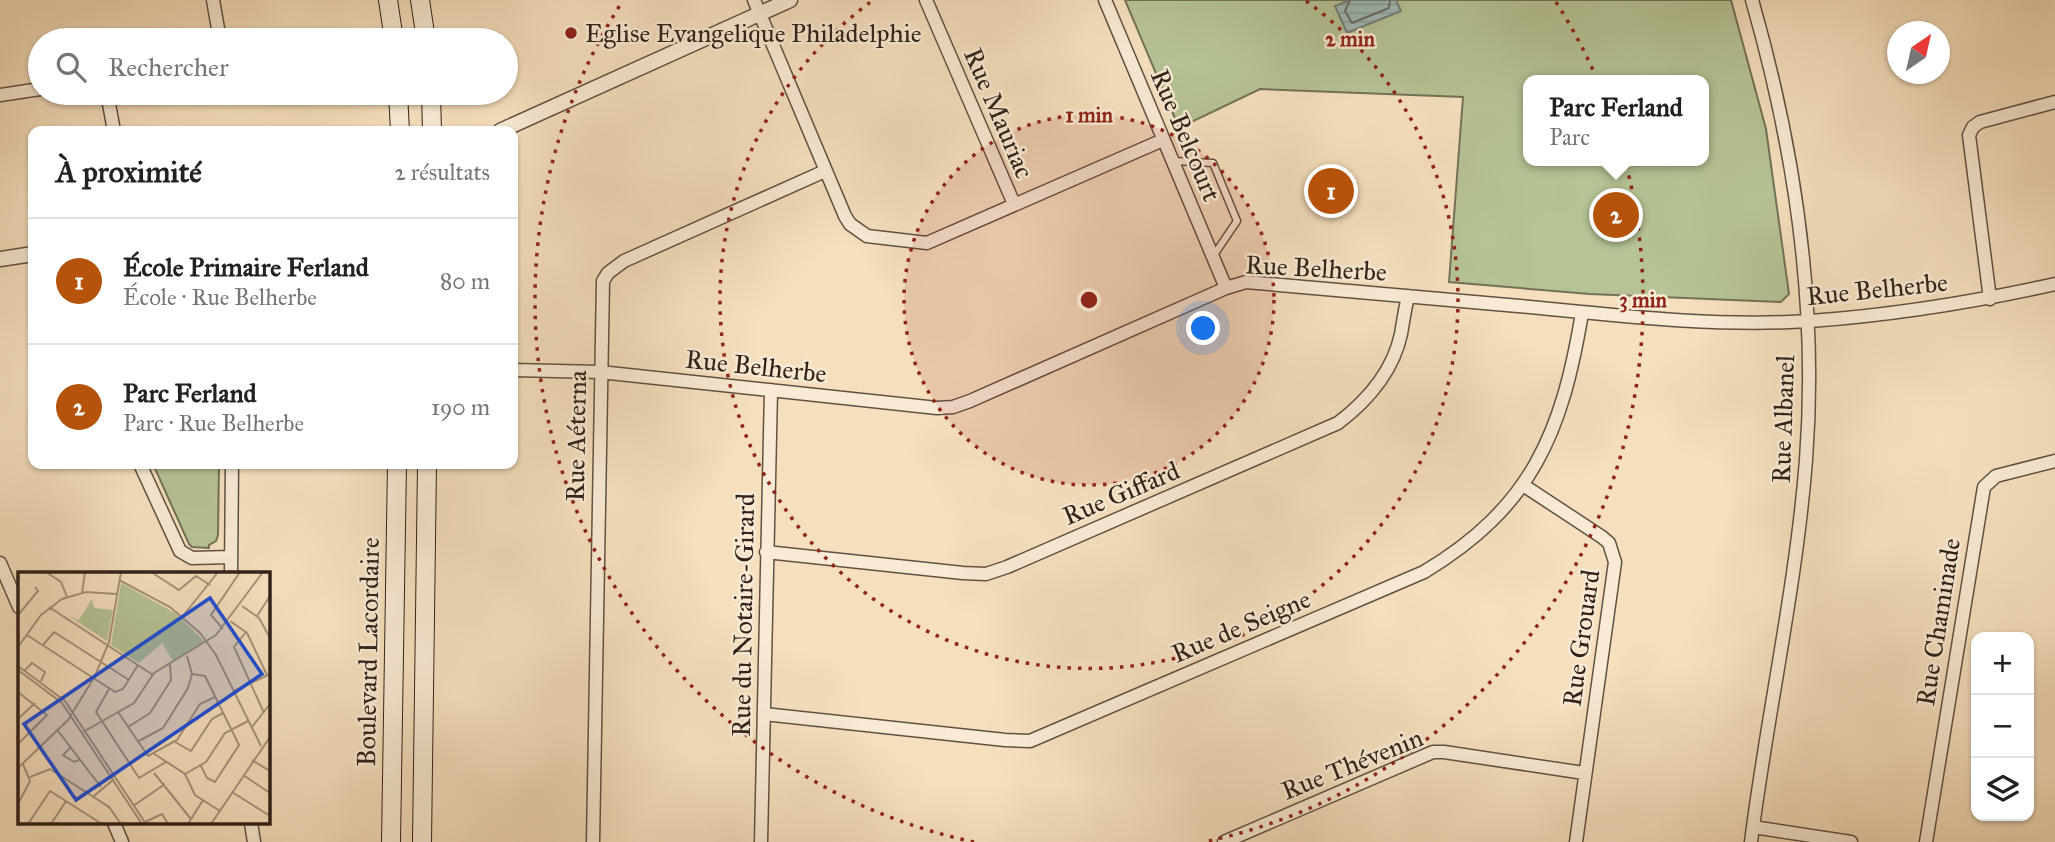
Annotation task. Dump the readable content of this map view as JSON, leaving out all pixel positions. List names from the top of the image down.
{
  "streets": {
    "main road": ["Boulevard Lacordaire"],
    "street": [
      "Rue Mauriac",
      "Rue Belcourt",
      "Rue Belherbe",
      "Rue Albanel",
      "Rue Aéterna",
      "Rue Giffard",
      "Rue du Notaire-Girard",
      "Rue Chaminade",
      "Rue de Seigne",
      "Rue Grouard",
      "Rue Thévenin"
    ]
  },
  "crossings": [
    ["Rue Belcourt", "Rue Belherbe"],
    ["Rue Belherbe", "Rue Albanel"],
    ["Rue Belherbe", "Rue Aéterna"],
    ["Rue Belherbe", "Rue Giffard"],
    ["Rue Belherbe", "Rue du Notaire-Girard"],
    ["Rue Belherbe", "Rue de Seigne"],
    ["Rue Giffard", "Rue du Notaire-Girard"],
    ["Rue du Notaire-Girard", "Rue de Seigne"],
    ["Rue de Seigne", "Rue Grouard"],
    ["Rue Grouard", "Rue Thévenin"]
  ],
  "places": ["Eglise Evangelique Philadelphie"],
  "north": "top right",
  "page": {
    "search": "Rechercher",
    "popup": ["Parc Ferland", "Parc"],
    "heading": ["À proximité", "2 résultats"],
    "pins": ["1", "2"],
    "list": [
      {
        "mark": "1",
        "name": "École Primaire Ferland",
        "note": "École · Rue Belherbe",
        "value": "80 m"
      },
      {
        "mark": "2",
        "name": "Parc Ferland",
        "note": "Parc · Rue Belherbe",
        "value": "190 m"
      }
    ],
    "map_buttons": ["+", "−"]
  },
  "rings": ["2 min", "1 min", "3 min"]
}
